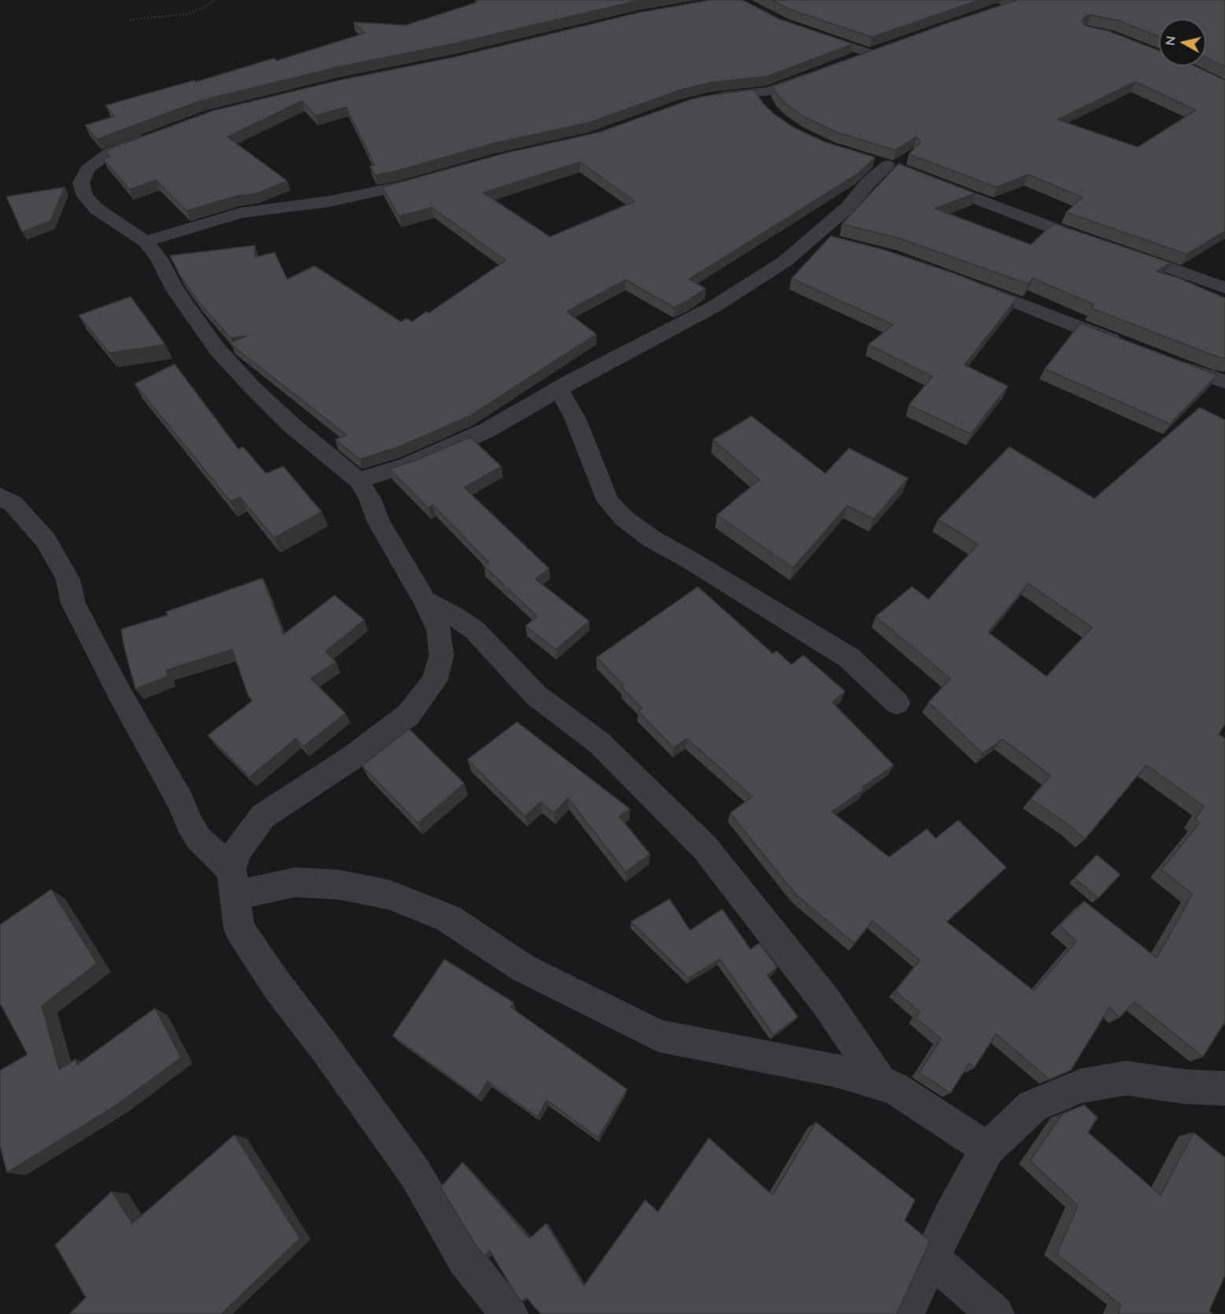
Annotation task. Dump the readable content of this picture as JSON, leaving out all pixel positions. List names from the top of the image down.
{
  "north": "left"
}
